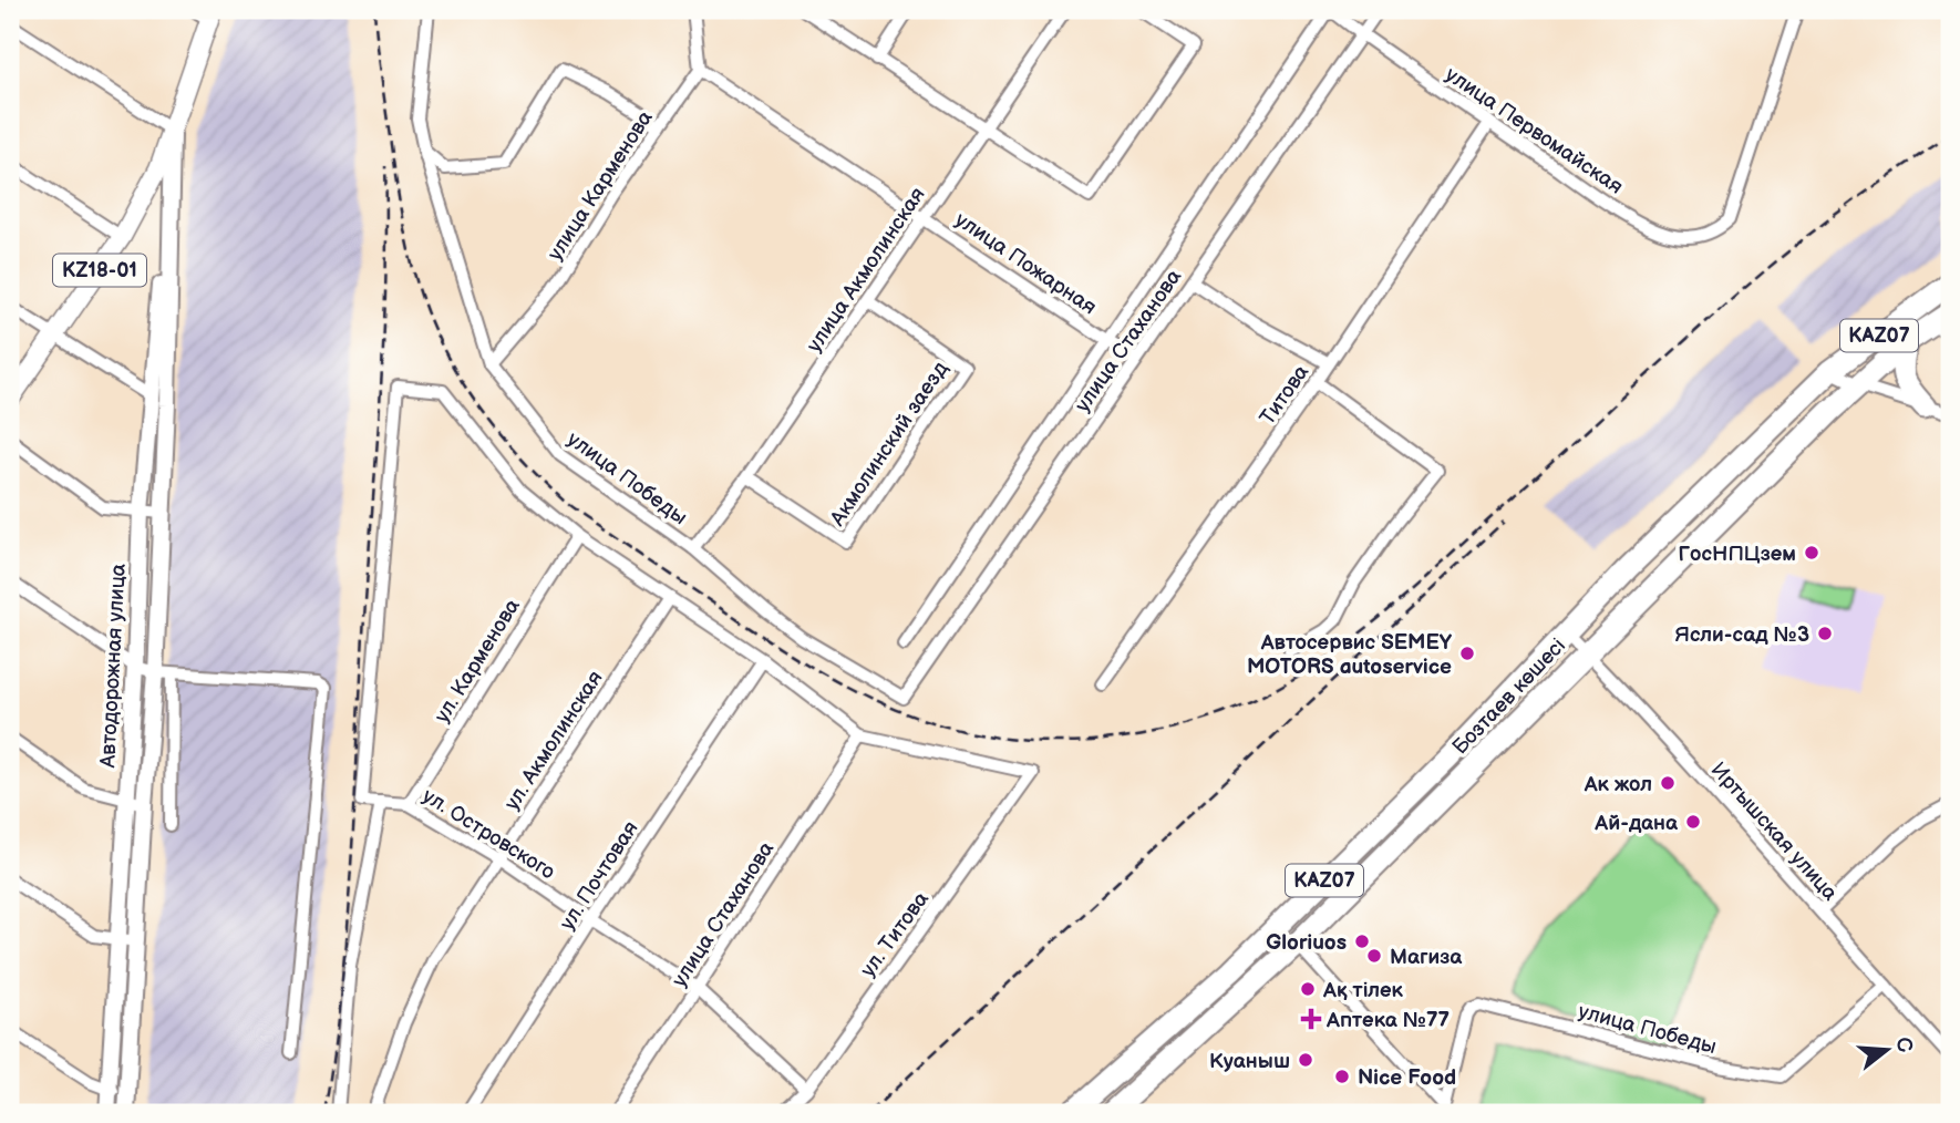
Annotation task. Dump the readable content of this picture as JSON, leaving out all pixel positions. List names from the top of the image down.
{
  "streets": {
    "highway": ["KAZ07", "Бозтаев көшесі"],
    "main road": ["KZ18-01", "Автодорожная улица"],
    "street": [
      "улица Первомайская",
      "улица Карменова",
      "улица Пожарная",
      "улица Акмолинская",
      "улица Стаханова",
      "Титова",
      "Акмолинский заезд",
      "улица Победы",
      "ул. Карменова",
      "ул. Акмолинская",
      "Иртышская улица",
      "ул. Островского",
      "ул. Почтовая",
      "ул. Титова"
    ]
  },
  "crossings": [
    ["улица Первомайская", "улица Стаханова"],
    ["улица Первомайская", "Титова"],
    ["улица Карменова", "улица Пожарная"],
    ["улица Карменова", "улица Победы"],
    ["улица Пожарная", "улица Акмолинская"],
    ["улица Пожарная", "улица Стаханова"],
    ["улица Акмолинская", "Акмолинский заезд"],
    ["улица Акмолинская", "улица Победы"],
    ["KZ18-01", "Автодорожная улица"],
    ["улица Стаханова", "улица Победы"],
    ["улица Стаханова", "ул. Островского"],
    ["улица Стаханова", "ул. Титова"],
    ["улица Победы", "Иртышская улица"],
    ["ул. Карменова", "ул. Островского"],
    ["Бозтаев көшесі", "Иртышская улица"],
    ["ул. Акмолинская", "ул. Островского"],
    ["ул. Островского", "ул. Почтовая"],
    ["ул. Островского", "ул. Титова"]
  ],
  "places": {
    "other": [
      "ГосНПЦзем",
      "Ясли-сад №3",
      "Автосервис SEMEY MOTORS autoservice",
      "Ак жол",
      "Ай-дана",
      "Gloriuos",
      "Магиза",
      "Ақ тілек",
      "Куаныш",
      "Nice Food"
    ],
    "health": ["Аптека №77"]
  },
  "north": "right"
}
